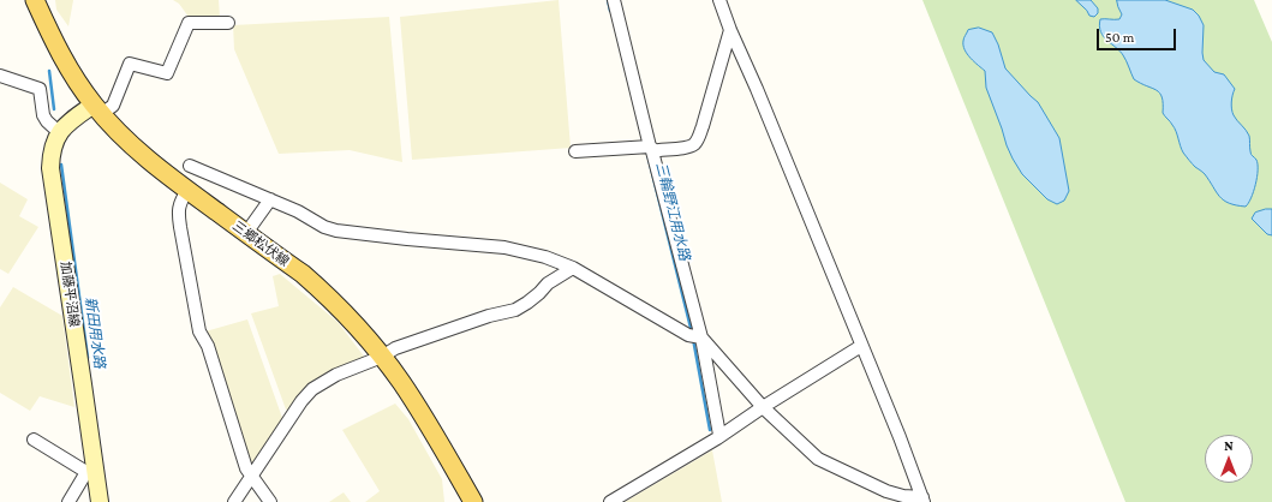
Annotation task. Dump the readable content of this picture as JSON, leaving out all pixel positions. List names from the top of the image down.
{
  "streets": {
    "main road": ["三郷松伏線", "加藤平沼線"]
  },
  "water": ["三輪野江用水路", "新田用水路"],
  "scale_bar": "50 m",
  "north": "top"
}
